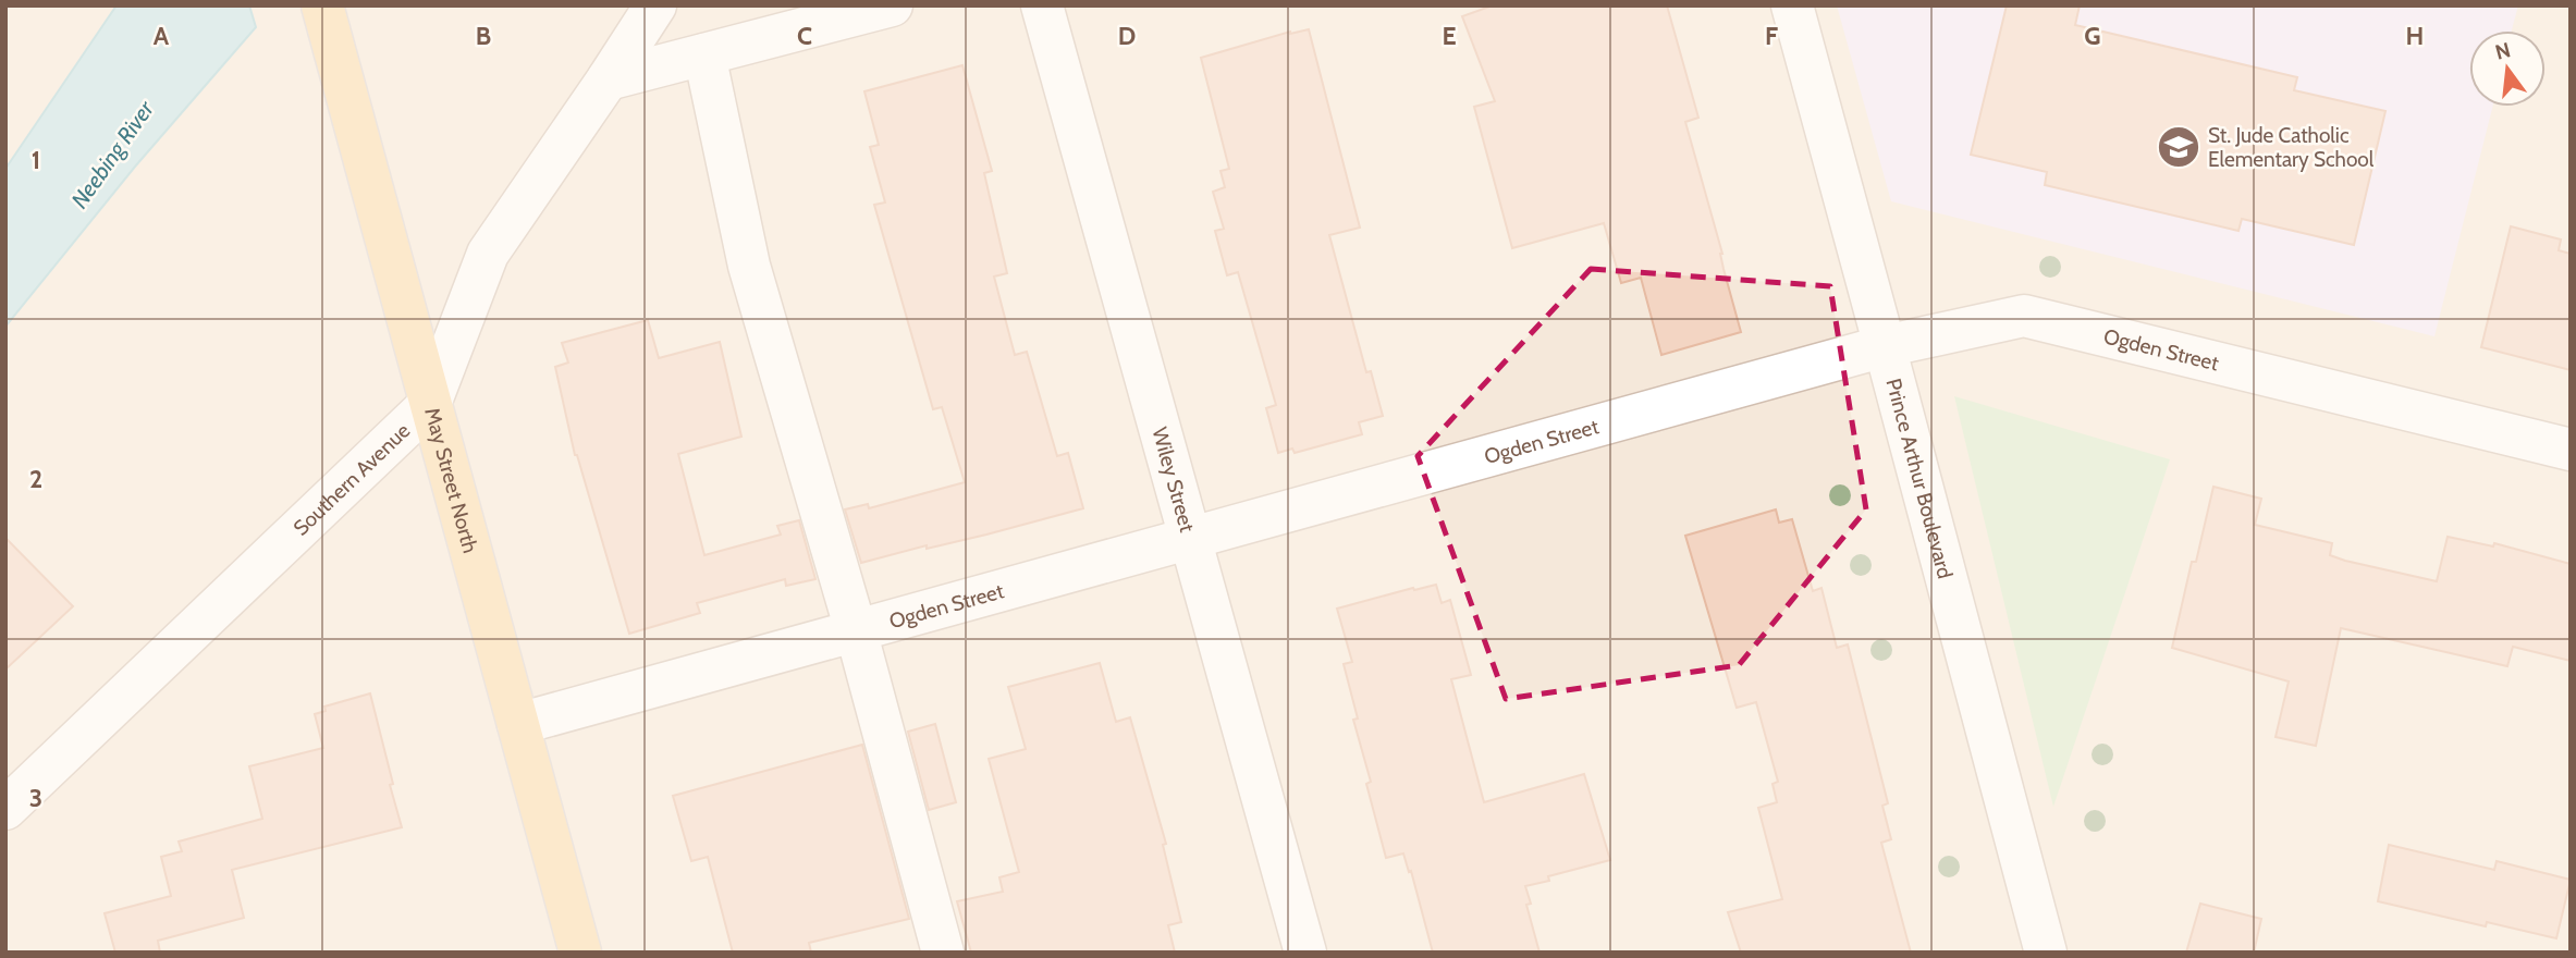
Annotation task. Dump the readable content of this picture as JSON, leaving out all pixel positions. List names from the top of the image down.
{
  "streets": {
    "main road": ["May Street North"],
    "street": [
      "Ogden Street",
      "Southern Avenue",
      "Wiley Street",
      "Prince Arthur Boulevard"
    ]
  },
  "crossings": [
    ["Ogden Street", "May Street North"],
    ["Ogden Street", "Wiley Street"],
    ["Ogden Street", "Prince Arthur Boulevard"],
    ["Southern Avenue", "May Street North"]
  ],
  "water": ["Neebing River"],
  "places": {
    "school or university": ["St. Jude Catholic Elementary School"]
  },
  "north": "top",
  "grid": {
    "columns": [
      "A",
      "B",
      "C",
      "D",
      "E",
      "F",
      "G",
      "H"
    ],
    "rows": ["1", "2", "3"]
  }
}
